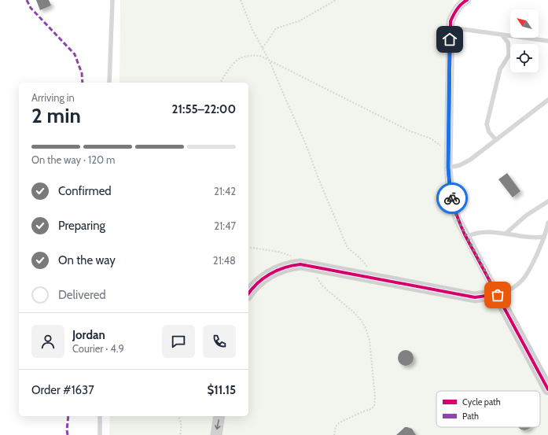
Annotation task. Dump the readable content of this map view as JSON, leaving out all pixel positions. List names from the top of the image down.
{
  "legend": ["Cycle path", "Path"],
  "north": "top left",
  "page": {
    "heading": ["2 min", "Arriving in", "21:55–22:00"],
    "panel": [
      "Jordan",
      "Courier · 4.9",
      "Order #1637",
      "$11.15"
    ],
    "bar": "On the way · 120 m",
    "list": [
      ["Confirmed", "21:42"],
      ["Preparing", "21:47"],
      ["On the way", "21:48"],
      "Delivered"
    ]
  }
}
